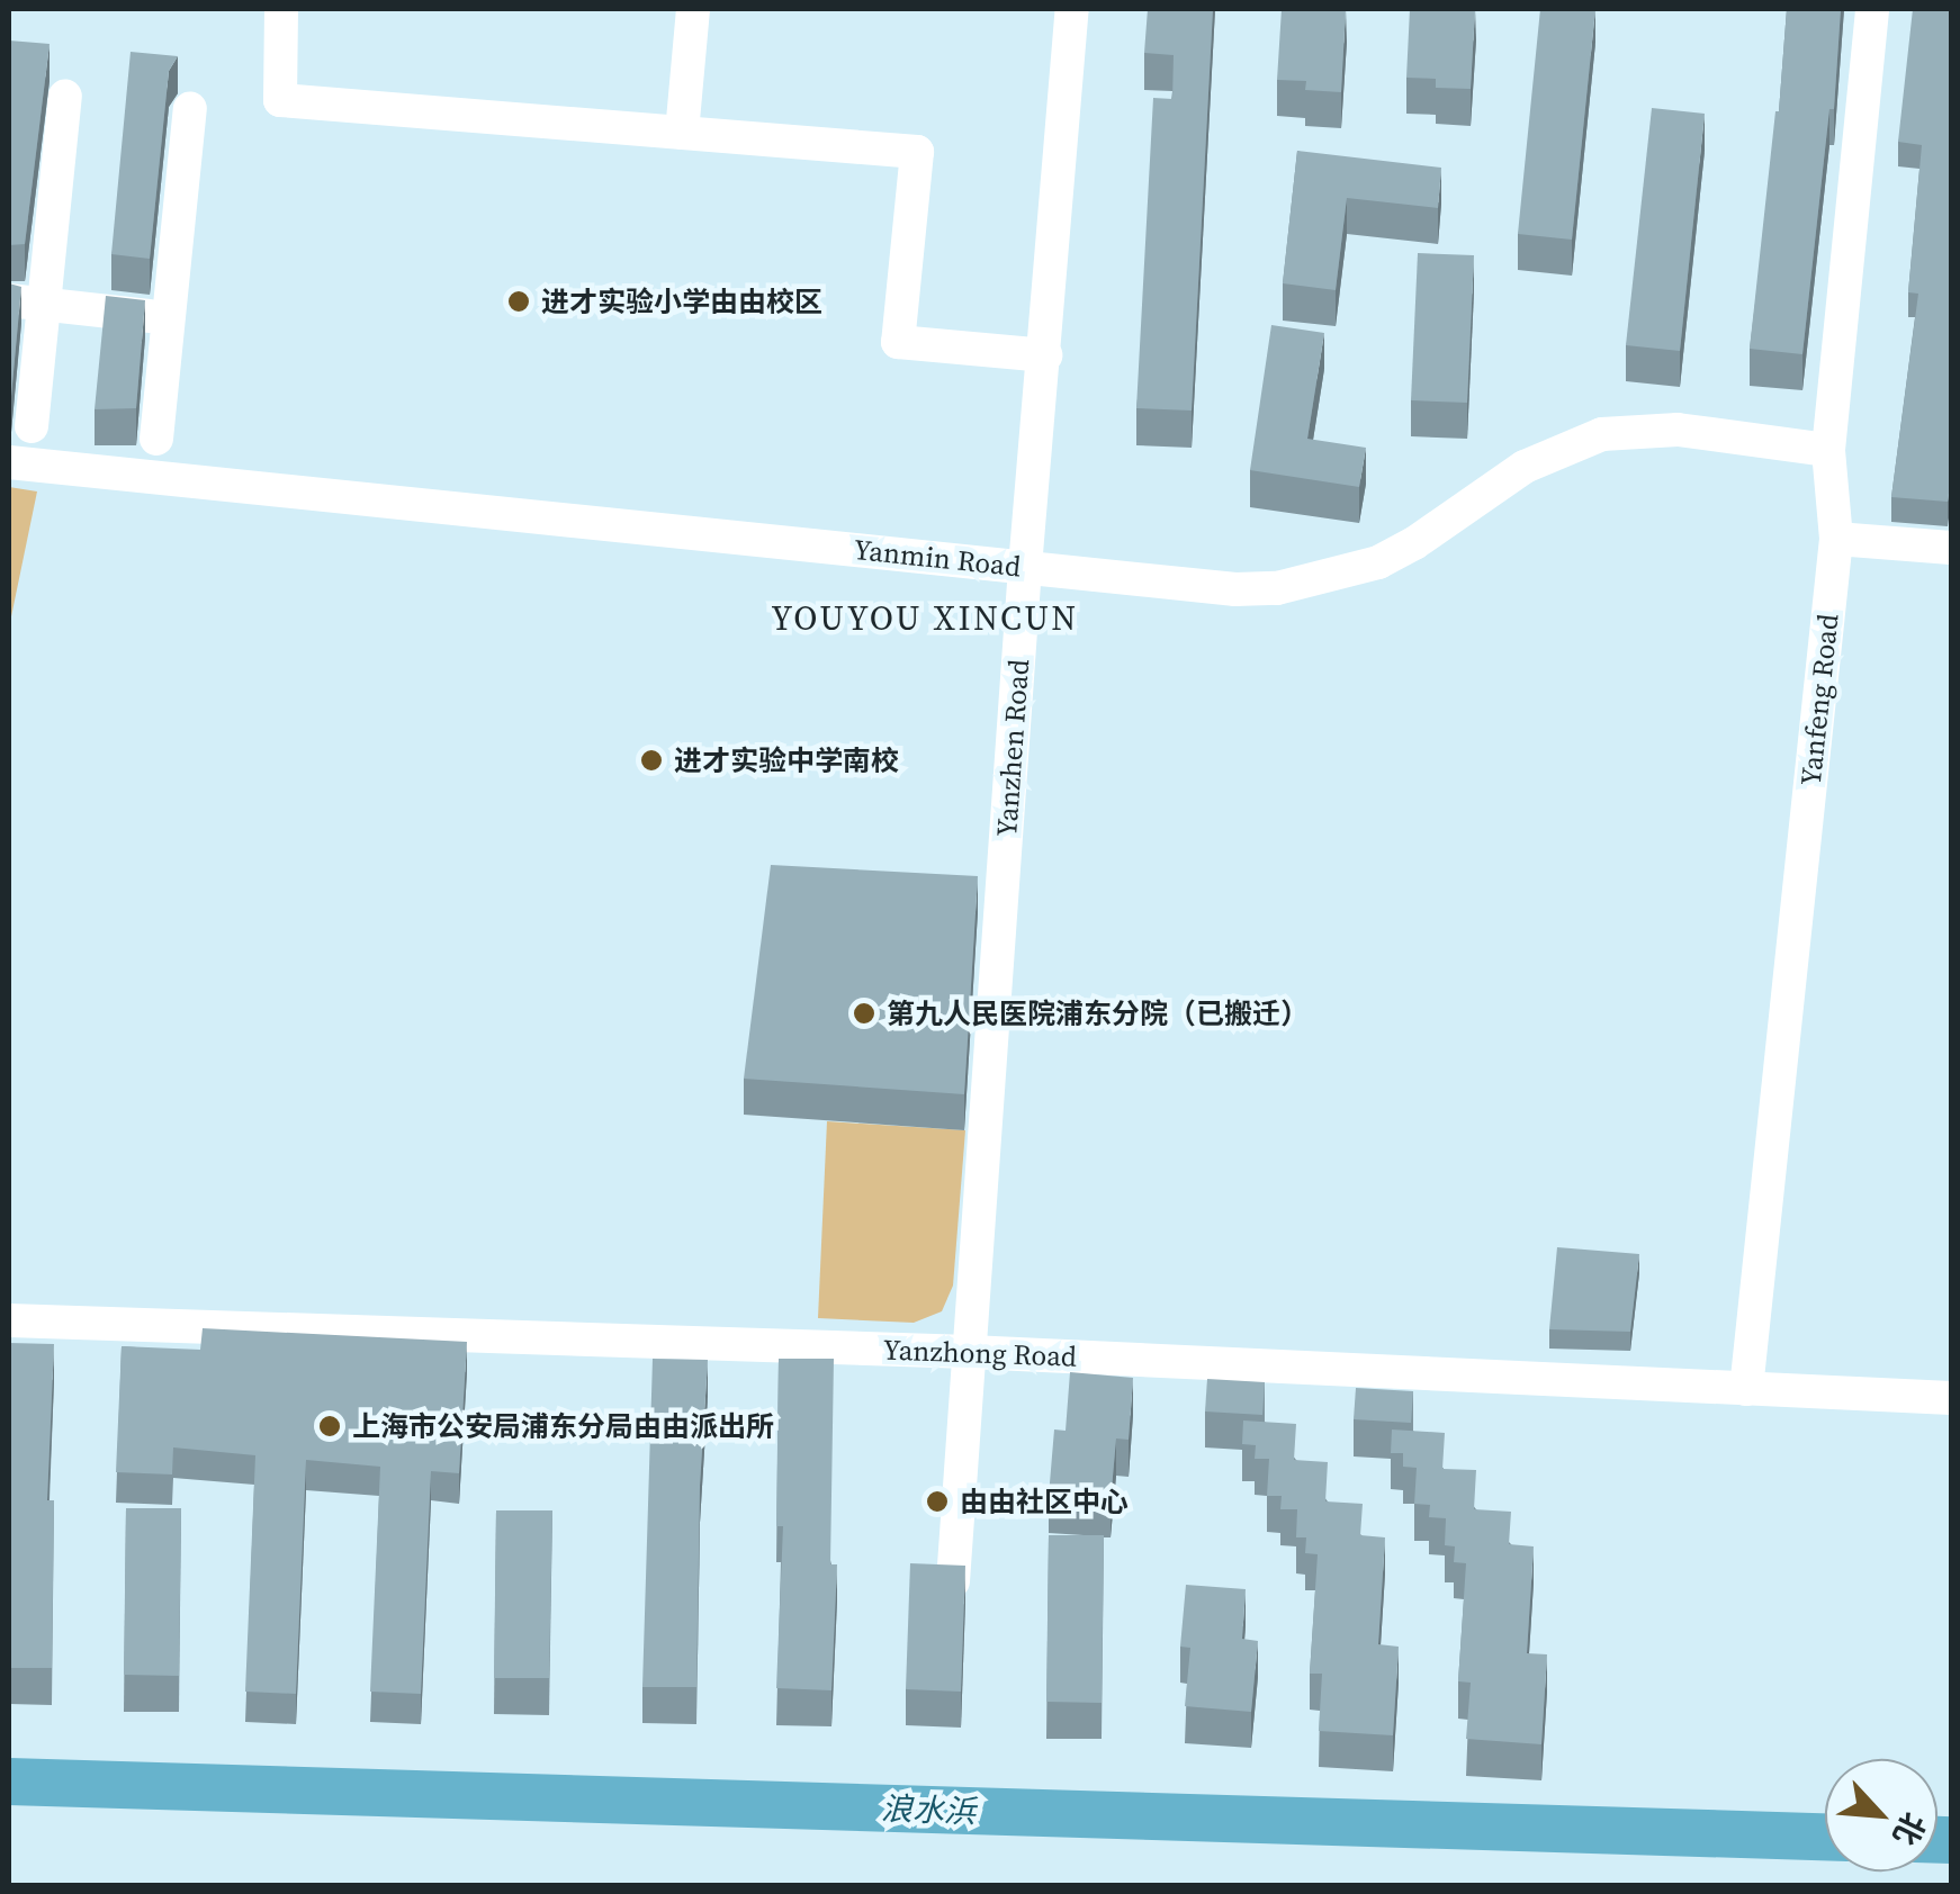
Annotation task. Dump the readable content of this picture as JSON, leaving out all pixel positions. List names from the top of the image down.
{
  "streets": {
    "street": [
      "Yanmin Road",
      "Yanfeng Road",
      "Yanzhen Road",
      "Yanzhong Road"
    ]
  },
  "crossings": [
    ["Yanmin Road", "Yanfeng Road"],
    ["Yanmin Road", "Yanzhen Road"],
    ["Yanfeng Road", "Yanzhong Road"],
    ["Yanzhen Road", "Yanzhong Road"]
  ],
  "districts": ["YOUYOU XINCUN"],
  "water": ["浪水浜"],
  "places": [
    "进才实验小学由由校区",
    "进才实验中学南校",
    "第九人民医院浦东分院（已搬迁）",
    "上海市公安局浦东分局由由派出所",
    "由由社区中心"
  ],
  "north": "bottom right"
}
